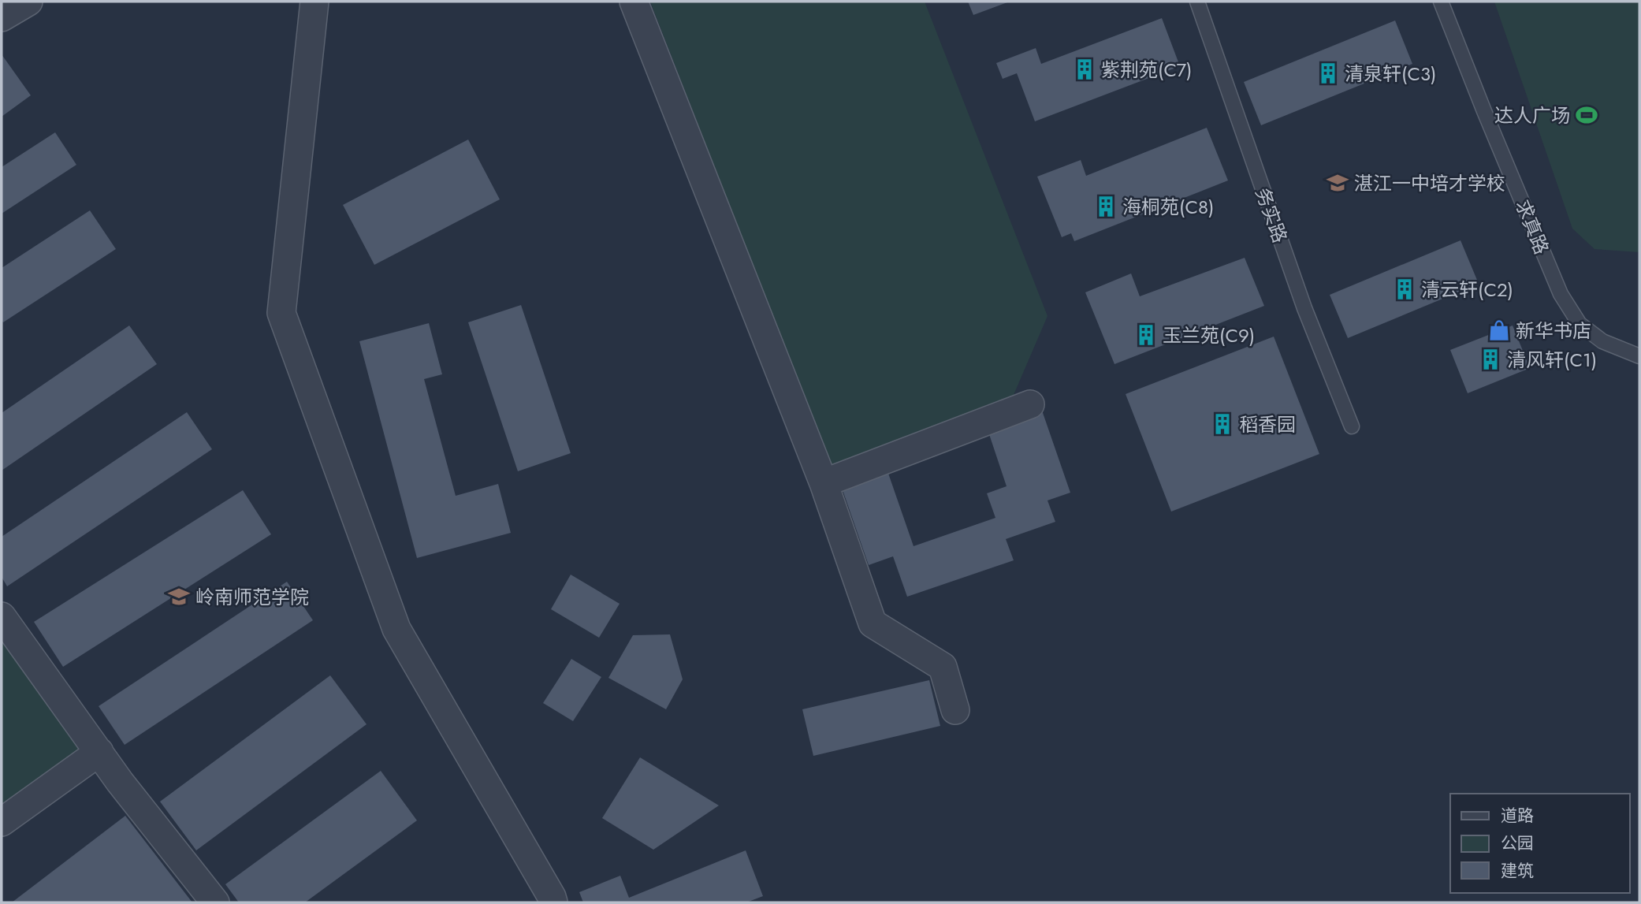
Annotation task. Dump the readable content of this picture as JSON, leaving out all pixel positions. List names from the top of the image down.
{
  "streets": {
    "lane": ["务实路", "求真路"]
  },
  "places": {
    "building": [
      "紫荆苑(C7)",
      "清泉轩(C3)",
      "海桐苑(C8)",
      "清云轩(C2)",
      "玉兰苑(C9)",
      "清风轩(C1)",
      "稻香园"
    ],
    "sports": ["达人广场"],
    "school or university": ["湛江一中培才学校", "岭南师范学院"],
    "shop": ["新华书店"]
  },
  "legend": ["道路", "公园", "建筑"]
}
